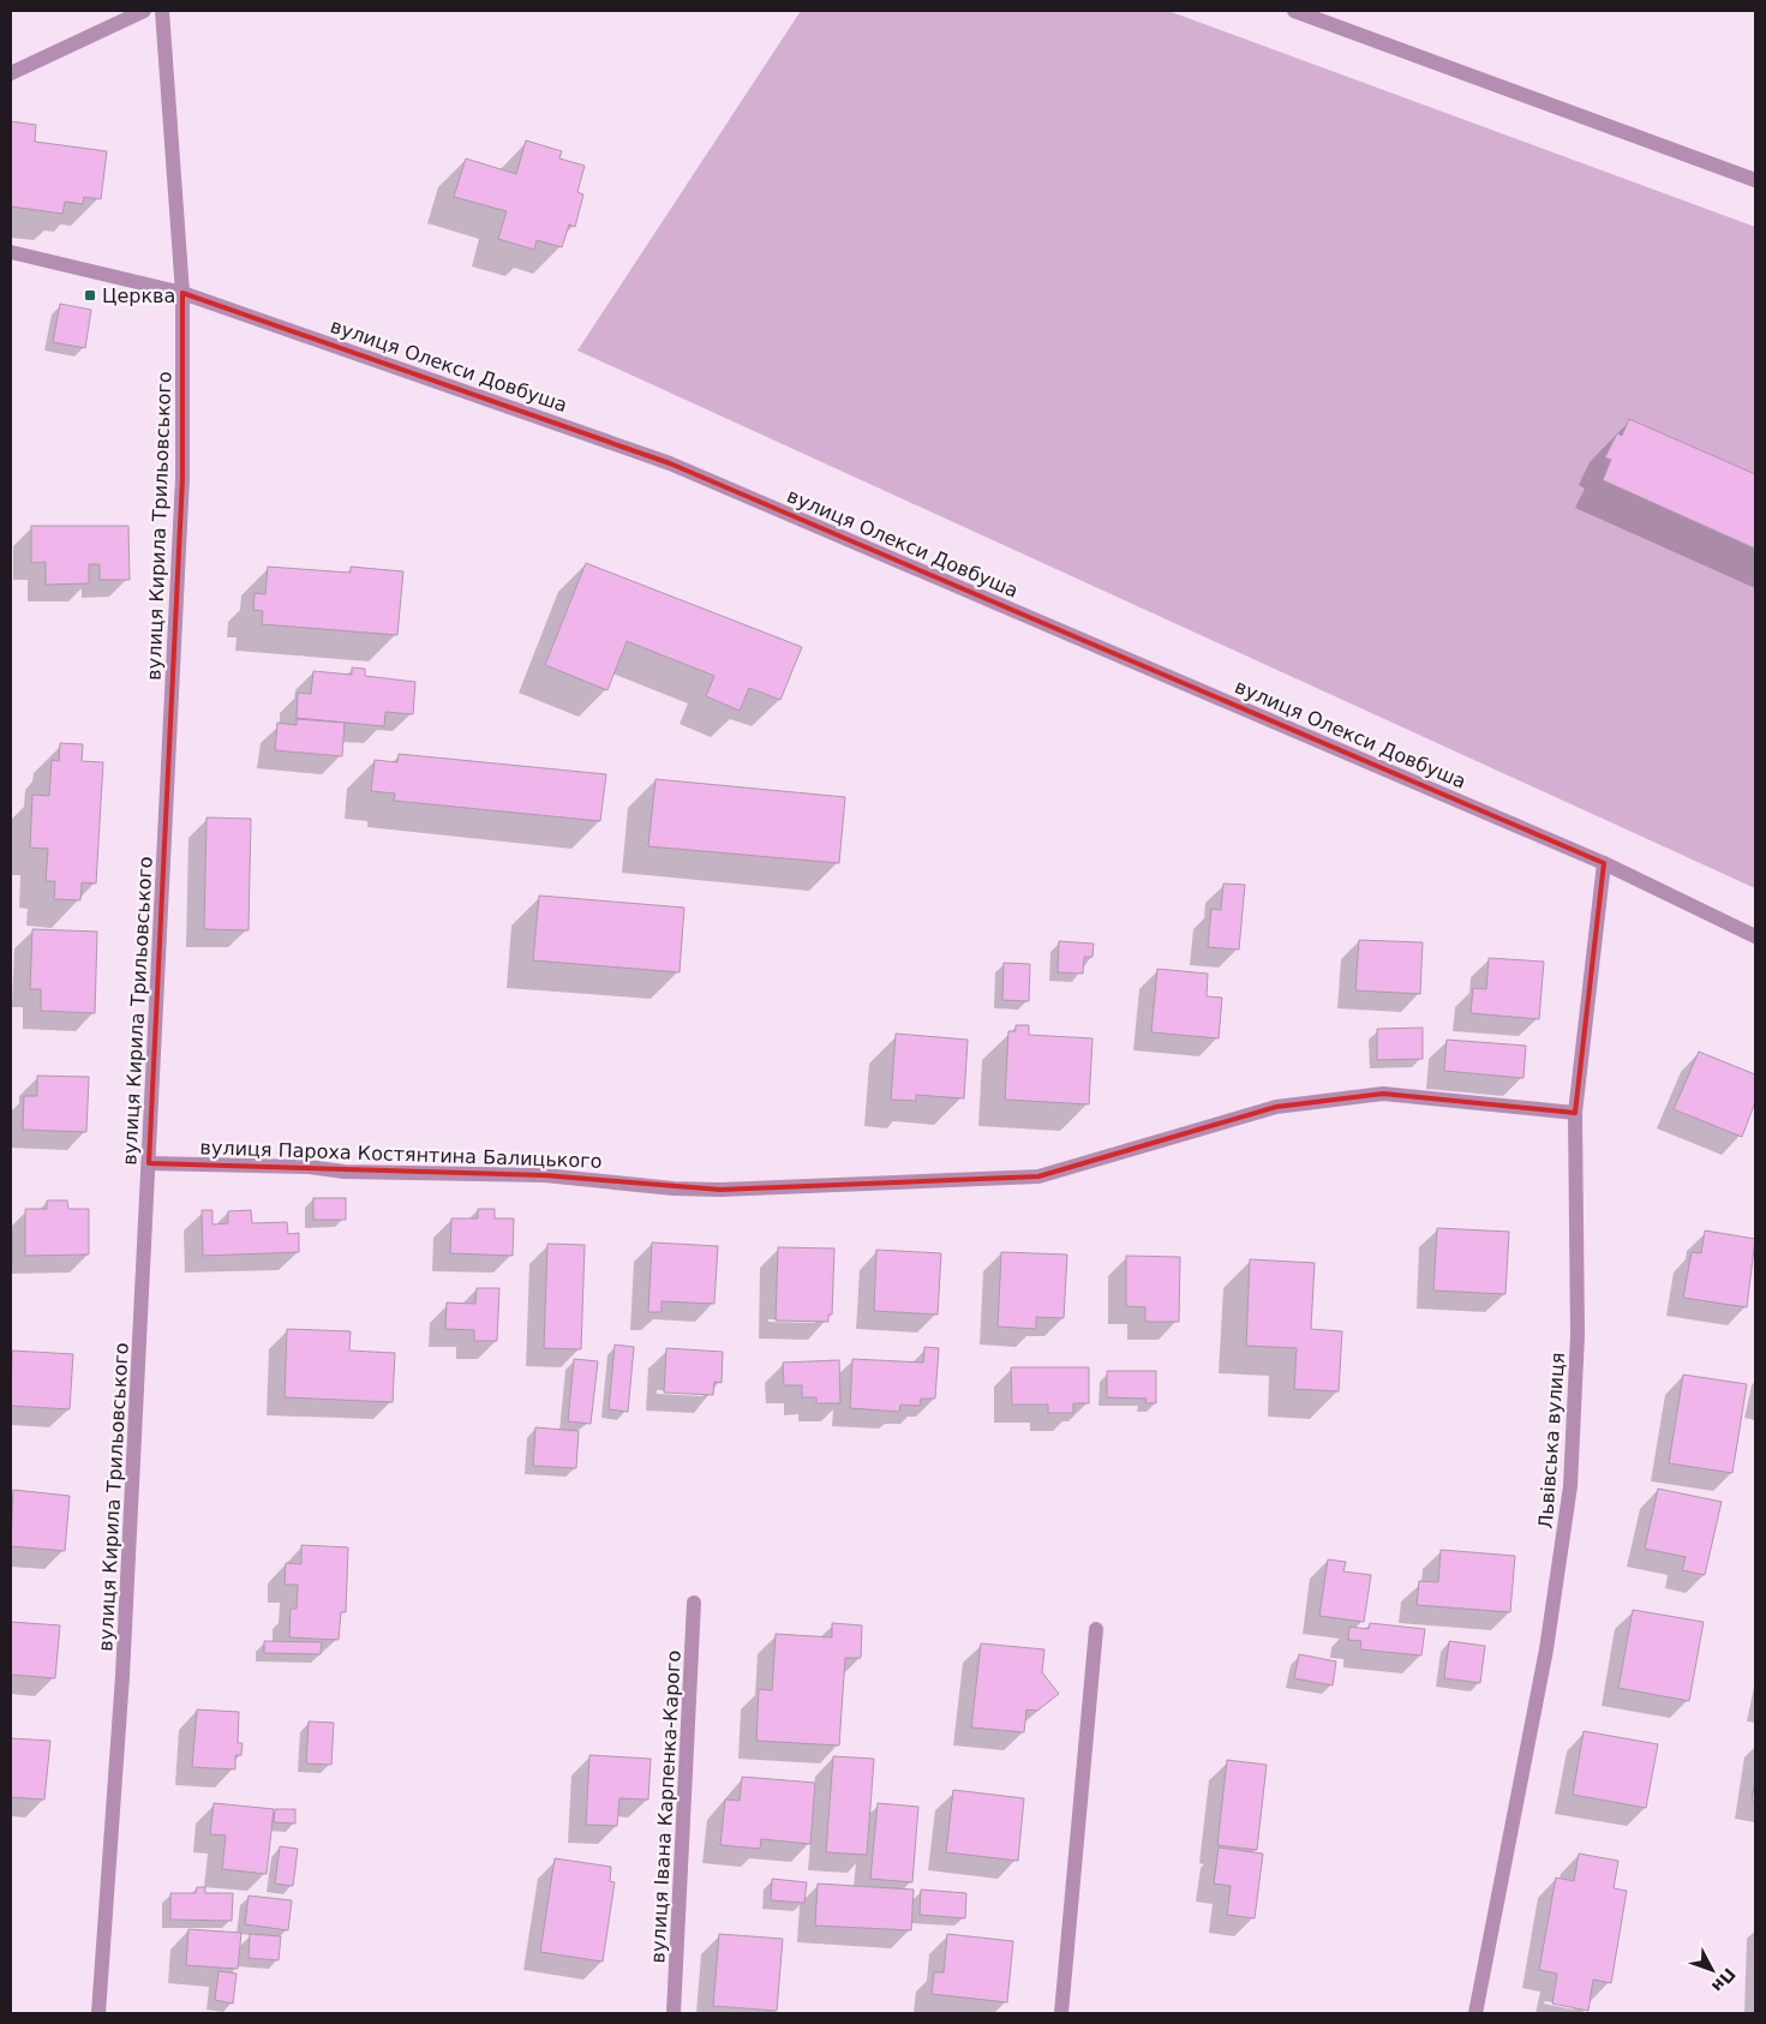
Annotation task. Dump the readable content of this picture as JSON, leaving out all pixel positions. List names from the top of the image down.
{
  "streets": {
    "street": [
      "вулиця Олекси Довбуша",
      "вулиця Кирила Трильовського",
      "вулиця Пароха Костянтина Балицького",
      "Львівська вулиця",
      "вулиця Івана Карпенка-Карого"
    ]
  },
  "crossings": [
    ["вулиця Олекси Довбуша", "вулиця Кирила Трильовського"],
    ["вулиця Олекси Довбуша", "Львівська вулиця"],
    ["вулиця Кирила Трильовського", "вулиця Пароха Костянтина Балицького"],
    ["вулиця Пароха Костянтина Балицького", "Львівська вулиця"]
  ],
  "places": {
    "transit": ["Церква"]
  },
  "north": "bottom right"
}
